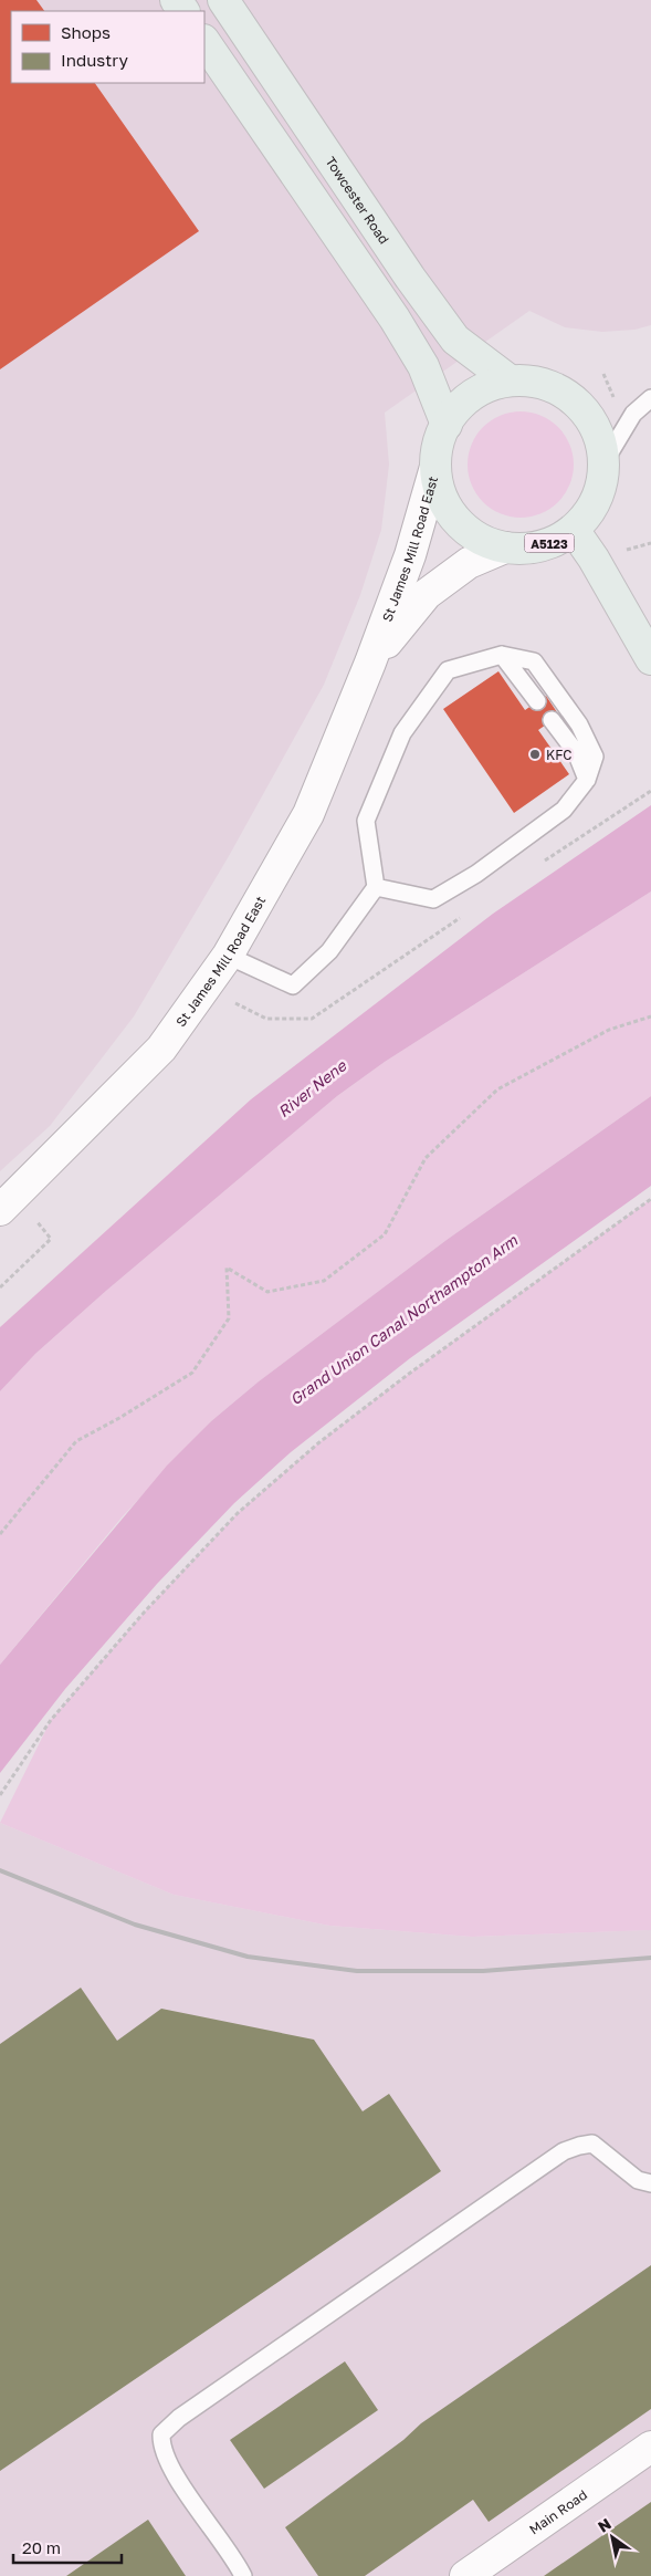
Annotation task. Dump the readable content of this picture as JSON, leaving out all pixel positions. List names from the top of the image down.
{
  "streets": {
    "main road": ["Towcester Road", "A5123"],
    "street": ["St James Mill Road East", "Main Road"]
  },
  "crossings": [
    ["Towcester Road", "A5123"],
    ["Towcester Road", "St James Mill Road East"],
    ["A5123", "St James Mill Road East"]
  ],
  "water": ["River Nene", "Grand Union Canal Northampton Arm"],
  "places": ["KFC"],
  "legend": ["Shops", "Industry"],
  "scale_bar": "20 m",
  "north": "top left"
}
